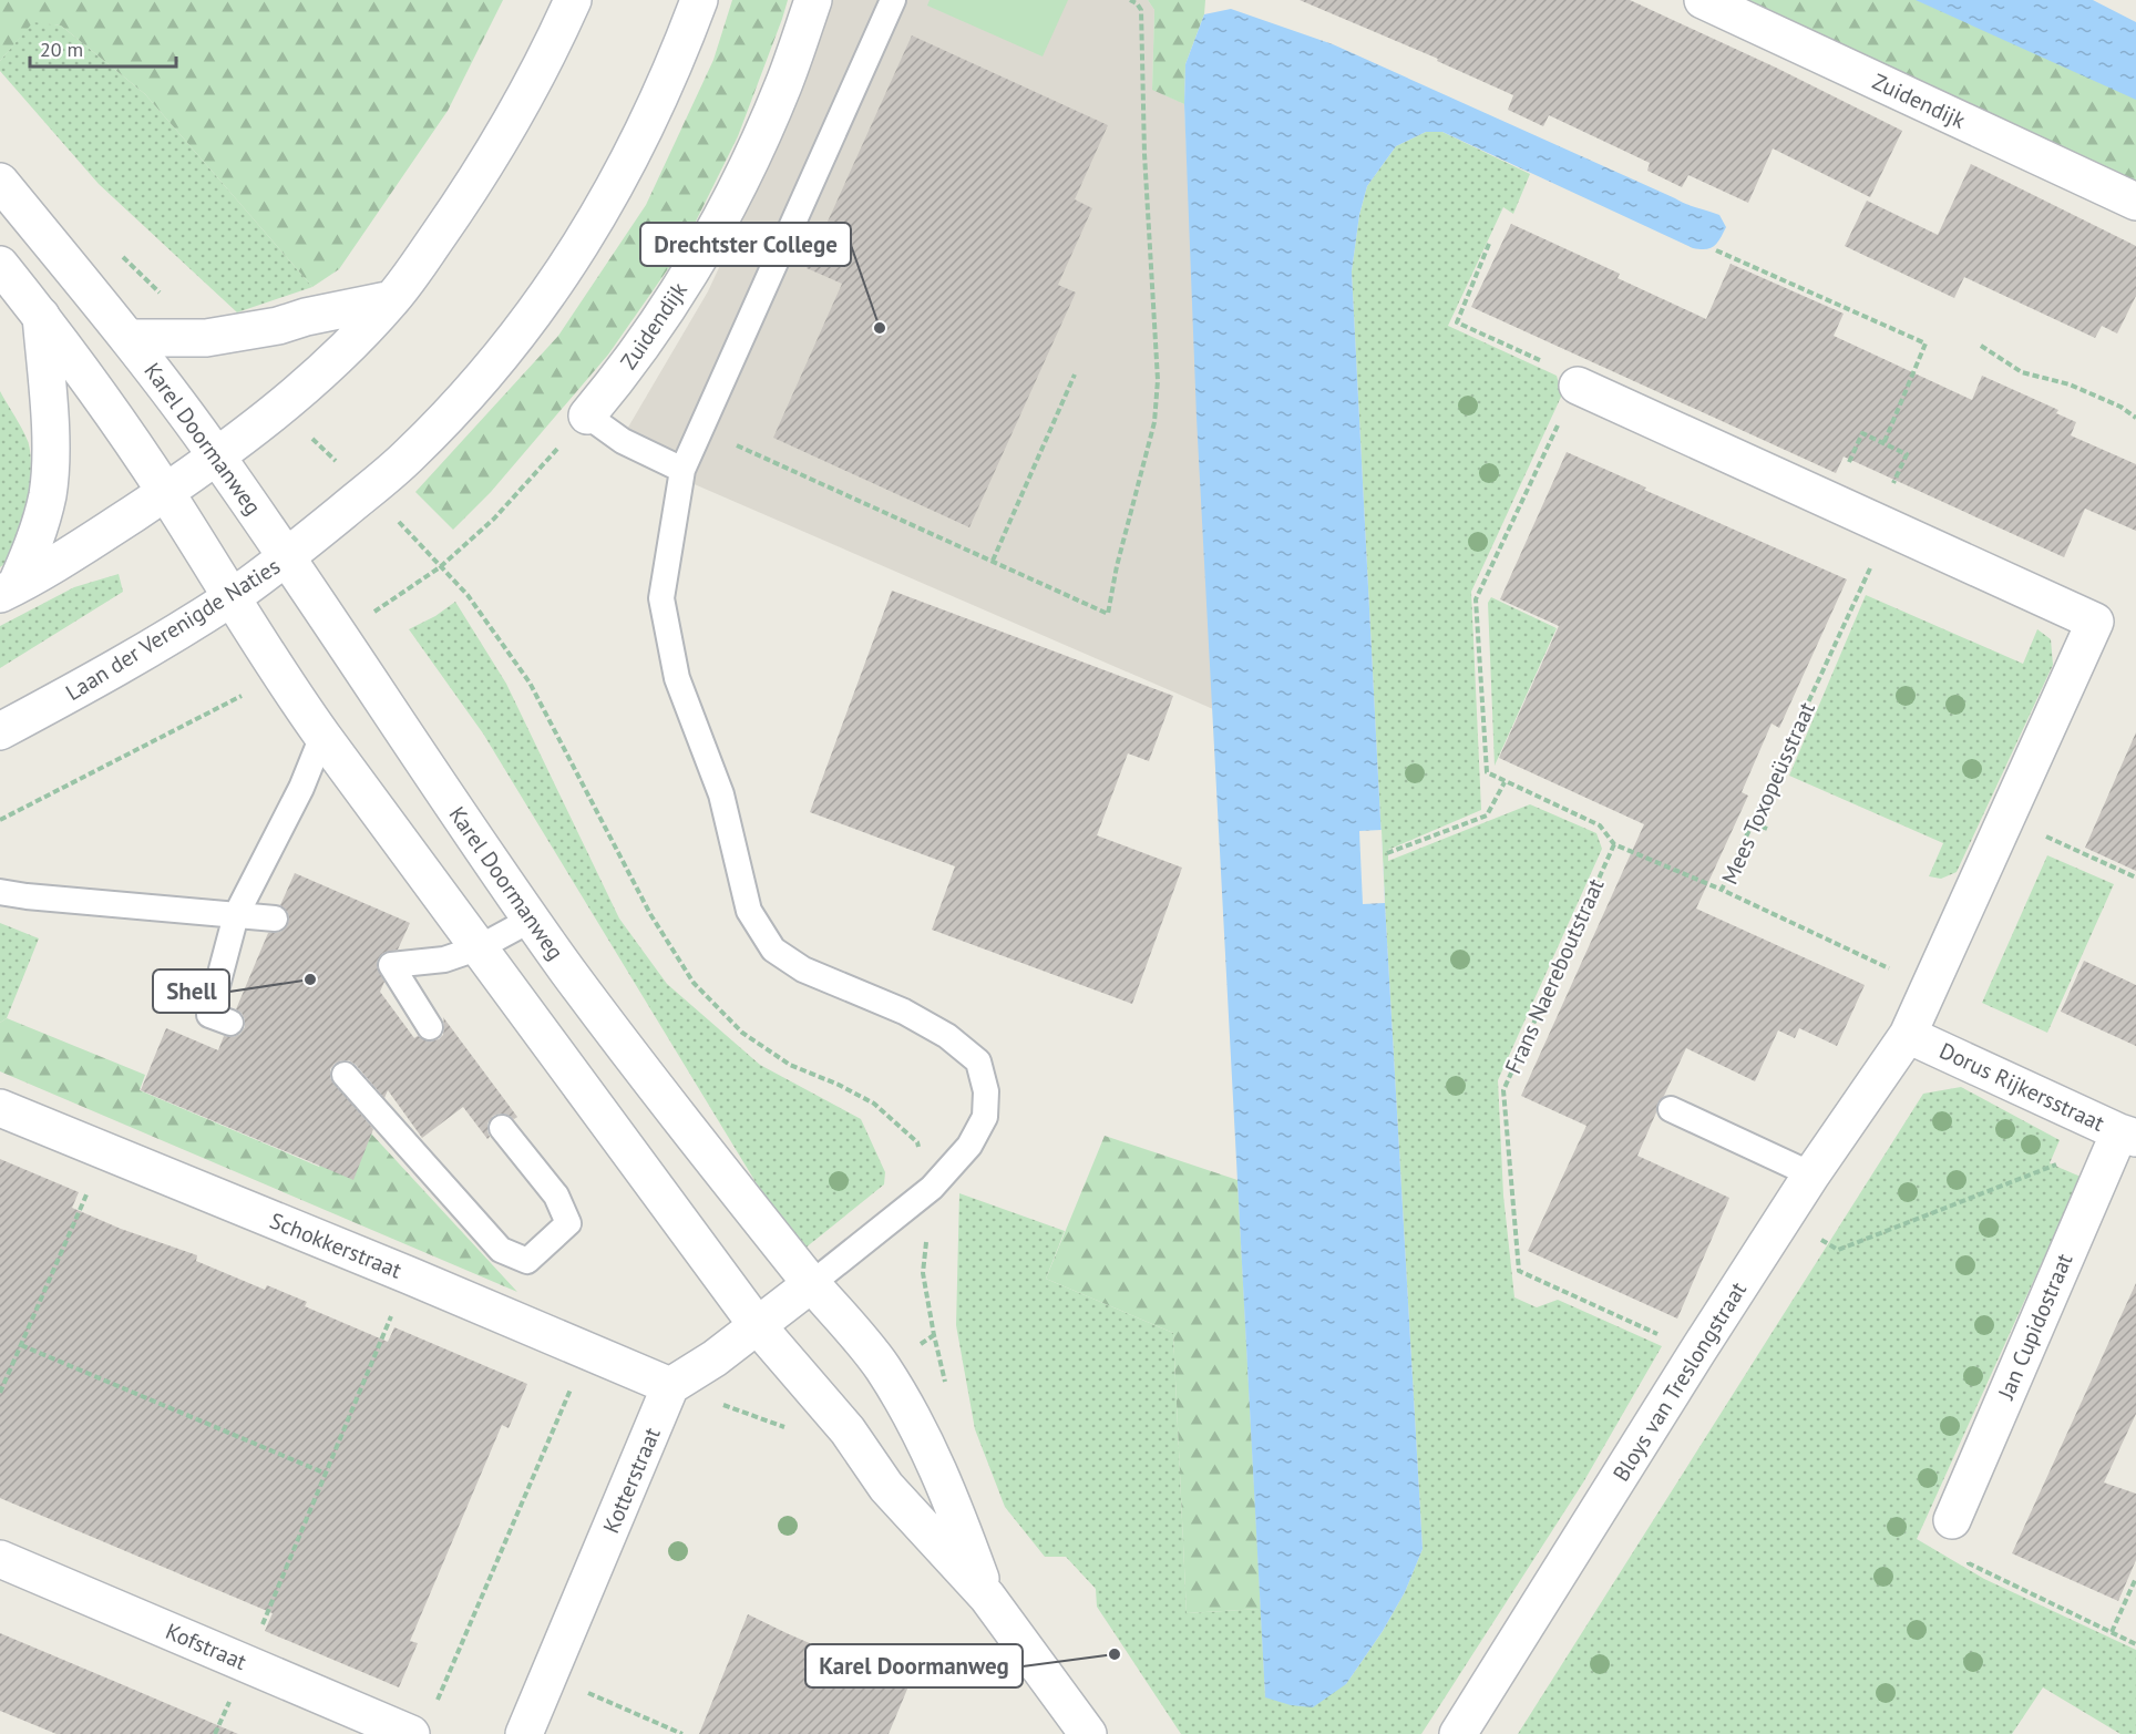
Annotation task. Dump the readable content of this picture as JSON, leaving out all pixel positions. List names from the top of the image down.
{
  "streets": {
    "street": [
      "Zuidendijk",
      "Karel Doormanweg",
      "Laan der Verenigde Naties",
      "Dorus Rijkersstraat",
      "Schokkerstraat",
      "Jan Cupidostraat",
      "Bloys van Treslongstraat",
      "Kotterstraat",
      "Kofstraat"
    ],
    "path": ["Mees Toxopeüsstraat", "Frans Naereboutstraat"]
  },
  "crossings": [
    ["Karel Doormanweg", "Laan der Verenigde Naties"],
    ["Frans Naereboutstraat", "Bloys van Treslongstraat"],
    ["Dorus Rijkersstraat", "Jan Cupidostraat"],
    ["Dorus Rijkersstraat", "Bloys van Treslongstraat"],
    ["Schokkerstraat", "Kotterstraat"]
  ],
  "places": ["Drechtster College", "Shell", "Karel Doormanweg"],
  "scale_bar": "20 m"
}
